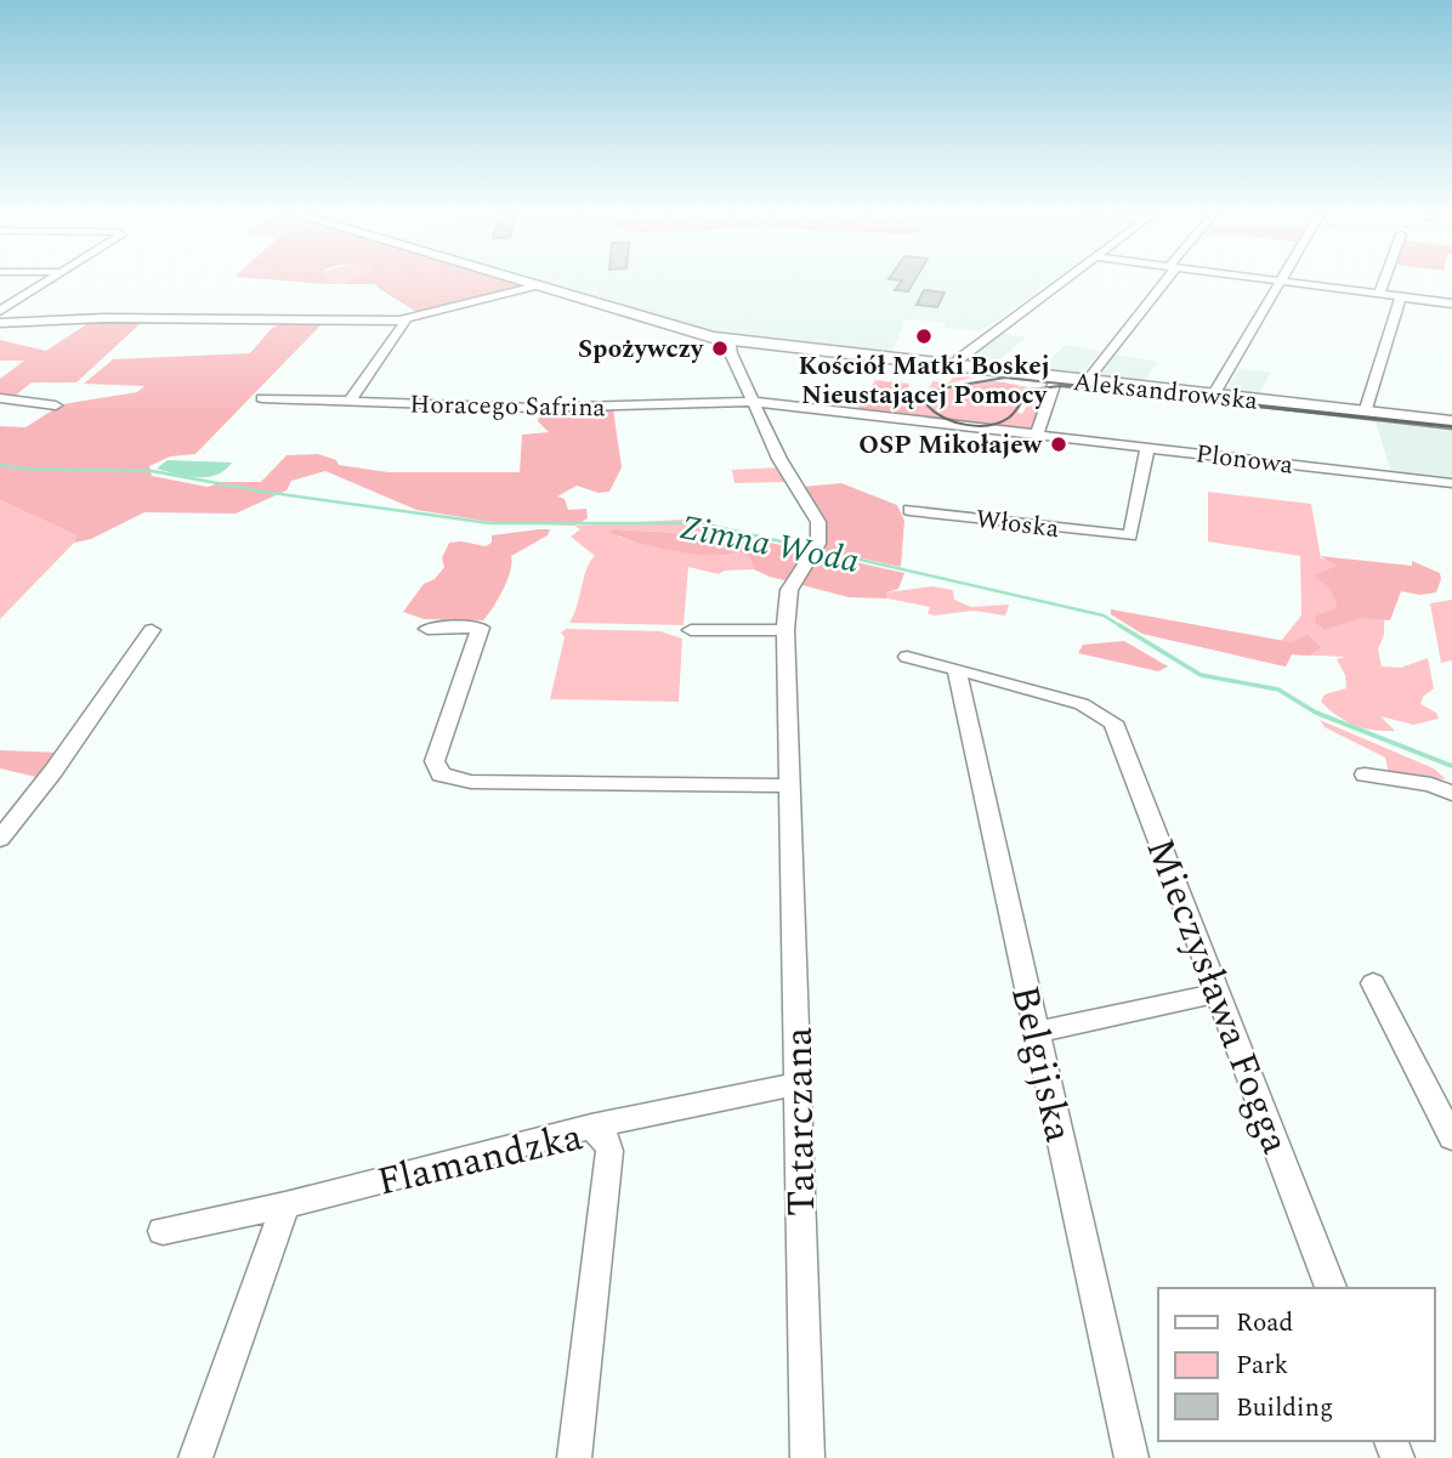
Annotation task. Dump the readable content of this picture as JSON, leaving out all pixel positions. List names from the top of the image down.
{
  "streets": {
    "main road": ["Aleksandrowska"],
    "street": [
      "Horacego Safrina",
      "Plonowa",
      "Włoska",
      "Mieczysława Fogga",
      "Belgijska",
      "Tatarczana",
      "Flamandzka"
    ]
  },
  "crossings": [
    ["Aleksandrowska", "Tatarczana"],
    ["Horacego Safrina", "Plonowa"],
    ["Horacego Safrina", "Tatarczana"],
    ["Plonowa", "Włoska"],
    ["Plonowa", "Tatarczana"],
    ["Mieczysława Fogga", "Belgijska"]
  ],
  "water": ["Zimna Woda"],
  "places": ["Kościół Matki Boskej Nieustającej Pomocy", "Spożywczy", "OSP Mikołajew"],
  "legend": ["Road", "Park", "Building"]
}
